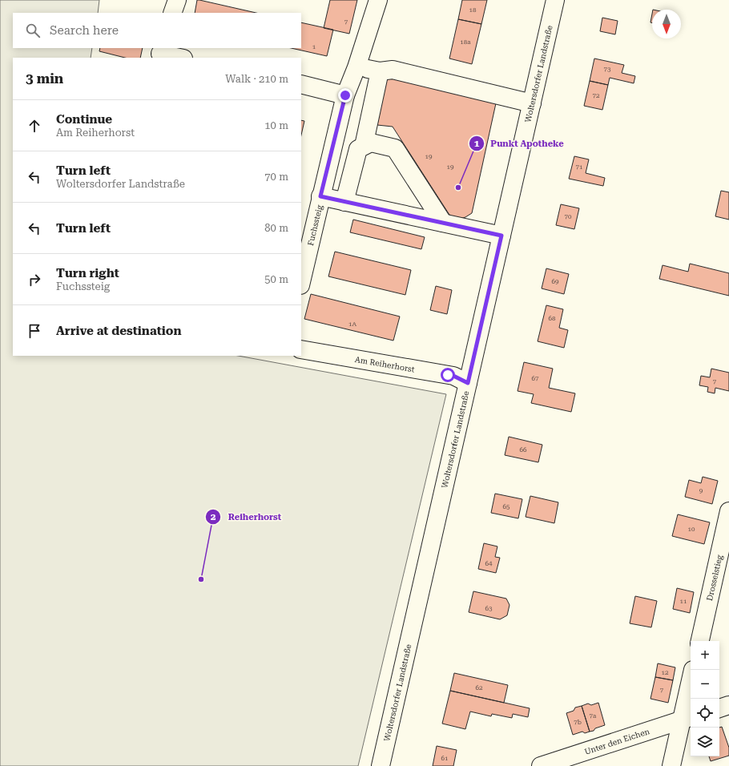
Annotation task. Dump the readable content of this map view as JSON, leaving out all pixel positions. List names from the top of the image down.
{
  "streets": {
    "street": [
      "Woltersdorfer Landstraße",
      "Fuchssteig",
      "Am Reiherhorst",
      "Drosselstieg",
      "Unter den Eichen"
    ]
  },
  "crossings": [
    ["Woltersdorfer Landstraße", "Am Reiherhorst"]
  ],
  "places": ["Punkt Apotheke", "Reiherhorst"],
  "house_numbers": [
    "18",
    "7",
    "18a",
    "1",
    "73",
    "72",
    "19",
    "19",
    "71",
    "70",
    "69",
    "68",
    "1A",
    "67",
    "7",
    "66",
    "9",
    "65",
    "10",
    "64",
    "11",
    "63",
    "12",
    "62",
    "7",
    "7a",
    "7b",
    "61"
  ],
  "north": "bottom",
  "page": {
    "search": "Search here",
    "heading": ["3 min", "Walk · 210 m"],
    "list": [
      ["Continue", "Am Reiherhorst", "10 m"],
      ["Turn left", "Woltersdorfer Landstraße", "70 m"],
      ["Turn left", "80 m"],
      ["Turn right", "Fuchssteig", "50 m"],
      "Arrive at destination"
    ],
    "map_buttons": ["+", "−"]
  }
}
